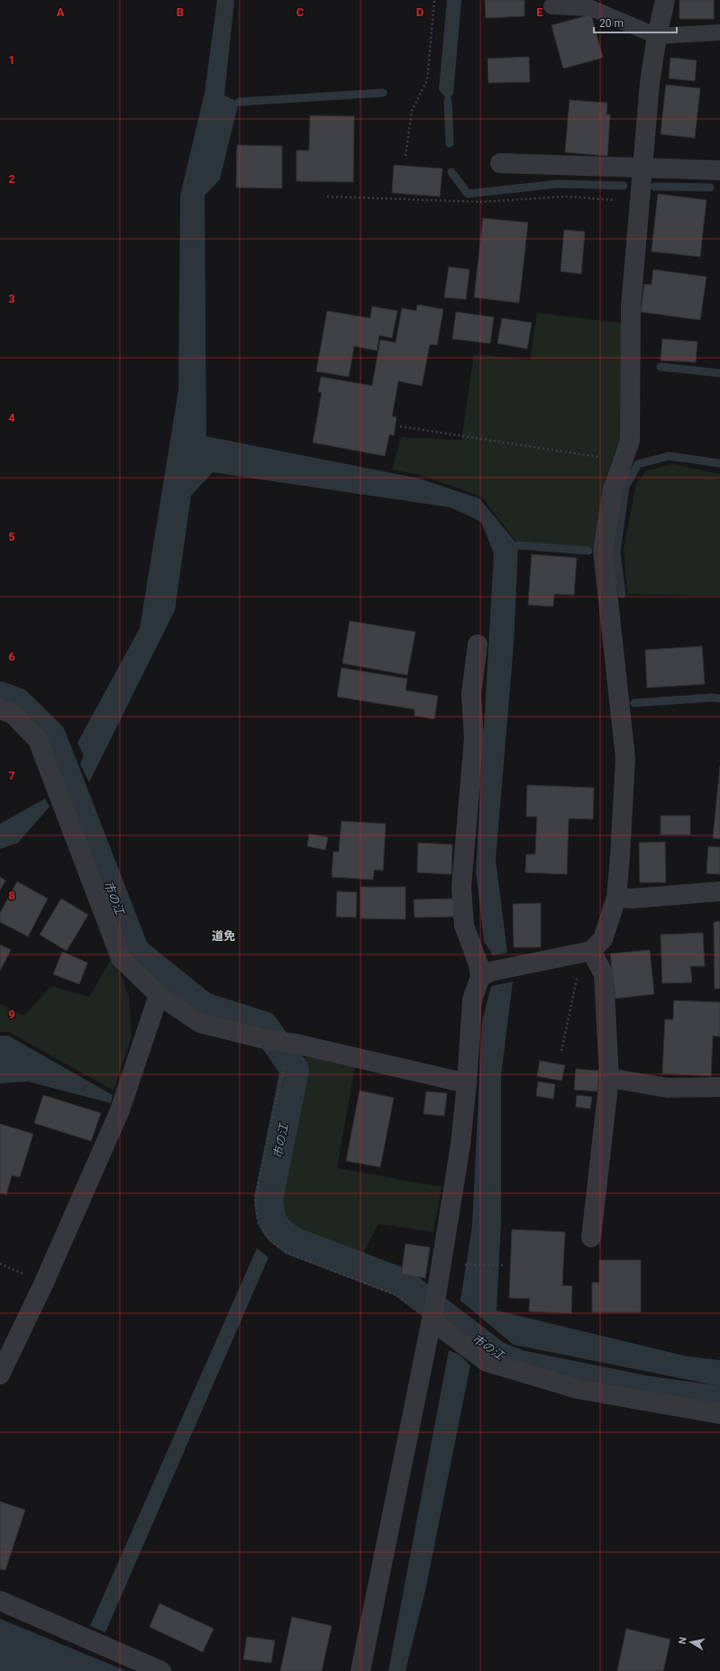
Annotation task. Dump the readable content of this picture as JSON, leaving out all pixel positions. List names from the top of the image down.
{
  "districts": ["道免"],
  "water": ["市の江"],
  "scale_bar": "20 m",
  "north": "left",
  "grid": {
    "columns": [
      "A",
      "B",
      "C",
      "D",
      "E"
    ],
    "rows": [
      "1",
      "2",
      "3",
      "4",
      "5",
      "6",
      "7",
      "8",
      "9"
    ]
  }
}
